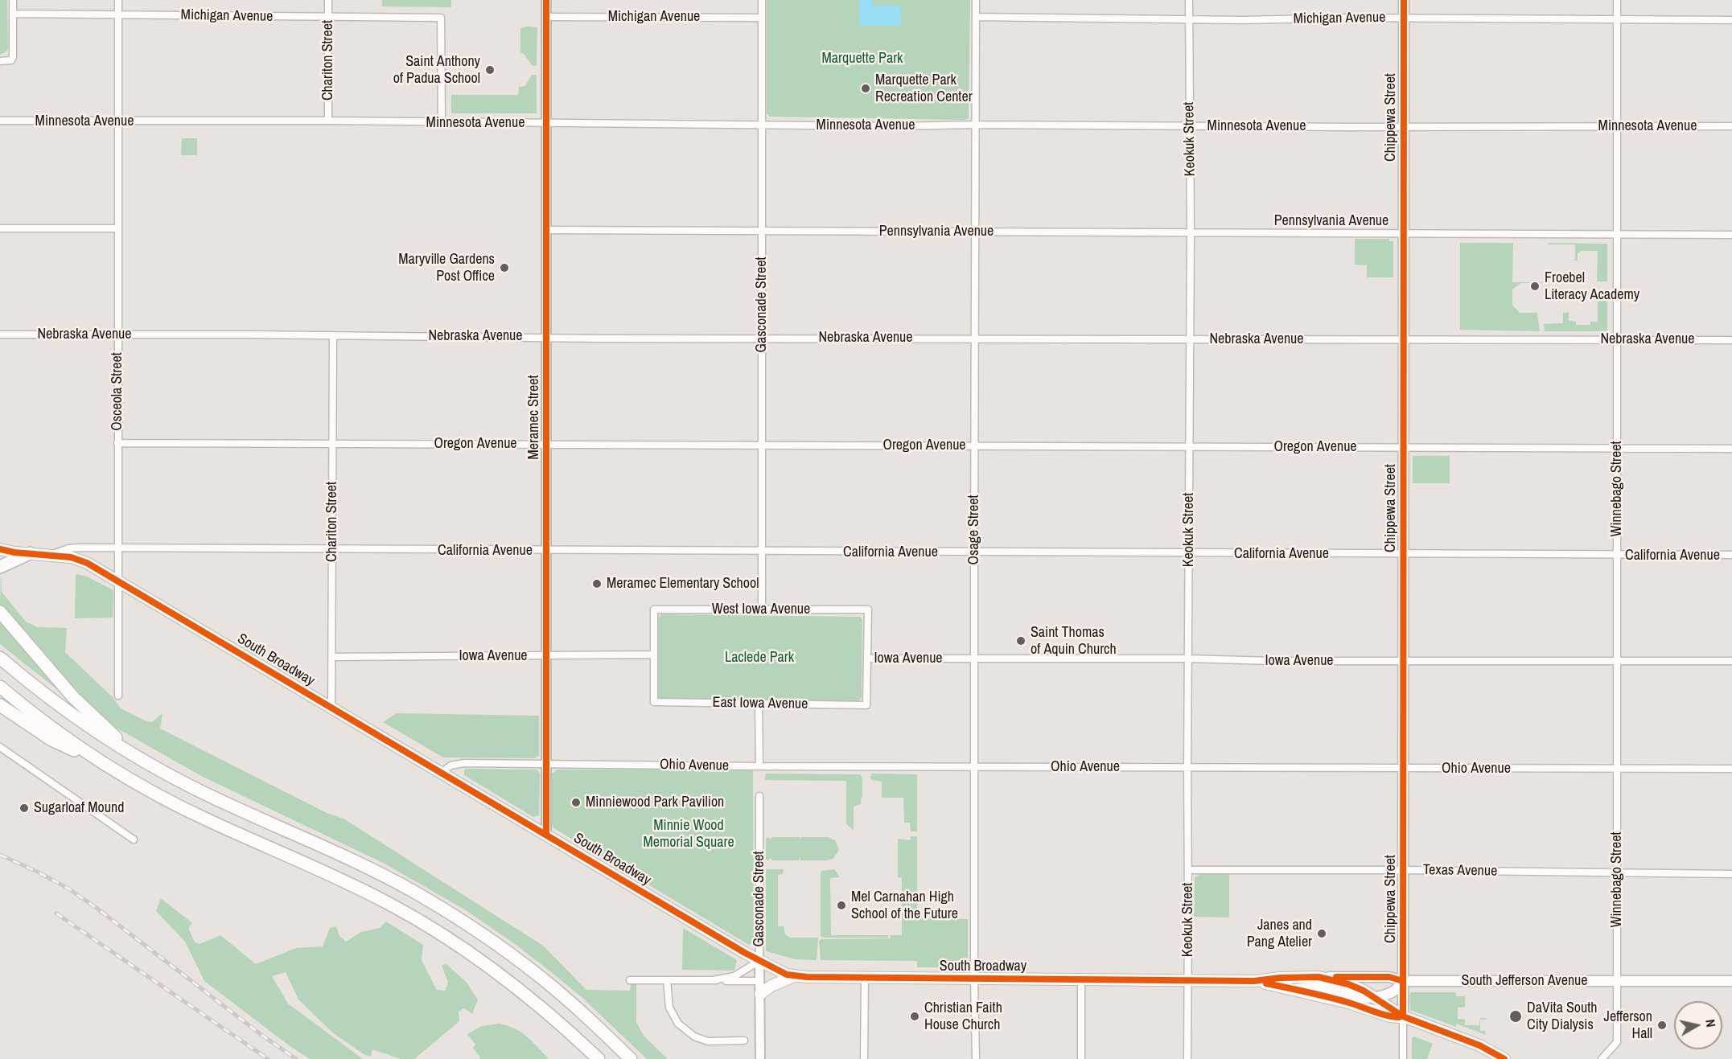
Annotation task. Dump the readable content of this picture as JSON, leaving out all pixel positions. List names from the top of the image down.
{
  "streets": {
    "main road": ["Chippewa Street", "South Broadway", "South Jefferson Avenue"],
    "street": [
      "Michigan Avenue",
      "Chariton Street",
      "Minnesota Avenue",
      "Keokuk Street",
      "Pennsylvania Avenue",
      "Gasconade Street",
      "Nebraska Avenue",
      "Osceola Street",
      "Meramec Street",
      "Oregon Avenue",
      "Winnebago Street",
      "Osage Street",
      "California Avenue",
      "West Iowa Avenue",
      "Iowa Avenue",
      "East Iowa Avenue",
      "Ohio Avenue",
      "Texas Avenue"
    ]
  },
  "crossings": [
    ["Michigan Avenue", "Chariton Street"],
    ["Michigan Avenue", "Chippewa Street"],
    ["Michigan Avenue", "Minnesota Avenue"],
    ["Michigan Avenue", "Keokuk Street"],
    ["Michigan Avenue", "Gasconade Street"],
    ["Michigan Avenue", "Osceola Street"],
    ["Michigan Avenue", "Meramec Street"],
    ["Michigan Avenue", "Winnebago Street"],
    ["Michigan Avenue", "Osage Street"],
    ["Chariton Street", "Minnesota Avenue"],
    ["Chariton Street", "Nebraska Avenue"],
    ["Chariton Street", "Oregon Avenue"],
    ["Chariton Street", "California Avenue"],
    ["Chariton Street", "Iowa Avenue"],
    ["Chariton Street", "South Broadway"],
    ["Chippewa Street", "Minnesota Avenue"],
    ["Chippewa Street", "Pennsylvania Avenue"],
    ["Chippewa Street", "Nebraska Avenue"],
    ["Chippewa Street", "Oregon Avenue"],
    ["Chippewa Street", "California Avenue"],
    ["Chippewa Street", "Iowa Avenue"],
    ["Chippewa Street", "South Broadway"],
    ["Chippewa Street", "Ohio Avenue"],
    ["Chippewa Street", "Texas Avenue"],
    ["Chippewa Street", "South Jefferson Avenue"],
    ["Minnesota Avenue", "Keokuk Street"],
    ["Minnesota Avenue", "Gasconade Street"],
    ["Minnesota Avenue", "Osceola Street"],
    ["Minnesota Avenue", "Meramec Street"],
    ["Minnesota Avenue", "Winnebago Street"],
    ["Minnesota Avenue", "Osage Street"],
    ["Keokuk Street", "Pennsylvania Avenue"],
    ["Keokuk Street", "Nebraska Avenue"],
    ["Keokuk Street", "Oregon Avenue"],
    ["Keokuk Street", "California Avenue"],
    ["Keokuk Street", "Iowa Avenue"],
    ["Keokuk Street", "South Broadway"],
    ["Keokuk Street", "Ohio Avenue"],
    ["Keokuk Street", "Texas Avenue"],
    ["Pennsylvania Avenue", "Gasconade Street"],
    ["Pennsylvania Avenue", "Meramec Street"],
    ["Pennsylvania Avenue", "Winnebago Street"],
    ["Pennsylvania Avenue", "Osage Street"],
    ["Gasconade Street", "Nebraska Avenue"],
    ["Gasconade Street", "Oregon Avenue"],
    ["Gasconade Street", "California Avenue"],
    ["Gasconade Street", "West Iowa Avenue"],
    ["Gasconade Street", "South Broadway"],
    ["Nebraska Avenue", "Osceola Street"],
    ["Nebraska Avenue", "Meramec Street"],
    ["Nebraska Avenue", "Winnebago Street"],
    ["Nebraska Avenue", "Osage Street"],
    ["Osceola Street", "Oregon Avenue"],
    ["Osceola Street", "California Avenue"],
    ["Osceola Street", "South Broadway"],
    ["Meramec Street", "Oregon Avenue"],
    ["Meramec Street", "California Avenue"],
    ["Meramec Street", "Iowa Avenue"],
    ["Meramec Street", "South Broadway"],
    ["Meramec Street", "Ohio Avenue"],
    ["Oregon Avenue", "Winnebago Street"],
    ["Oregon Avenue", "Osage Street"],
    ["Winnebago Street", "California Avenue"],
    ["Winnebago Street", "Iowa Avenue"],
    ["Winnebago Street", "Ohio Avenue"],
    ["Winnebago Street", "Texas Avenue"],
    ["Winnebago Street", "South Jefferson Avenue"],
    ["Osage Street", "California Avenue"],
    ["Osage Street", "Iowa Avenue"],
    ["Osage Street", "South Broadway"],
    ["Osage Street", "Ohio Avenue"],
    ["California Avenue", "South Broadway"],
    ["West Iowa Avenue", "Iowa Avenue"],
    ["West Iowa Avenue", "East Iowa Avenue"],
    ["Iowa Avenue", "East Iowa Avenue"],
    ["South Broadway", "Ohio Avenue"],
    ["South Broadway", "South Jefferson Avenue"]
  ],
  "parks": ["Marquette Park", "Laclede Park", "Minnie Wood Memorial Square"],
  "places": [
    "Saint Anthony of Padua School",
    "Marquette Park Recreation Center",
    "Maryville Gardens Post Office",
    "Froebel Literacy Academy",
    "Meramec Elementary School",
    "Saint Thomas of Aquin Church",
    "Minniewood Park Pavilion",
    "Sugarloaf Mound",
    "Mel Carnahan High School of the Future",
    "Janes and Pang Atelier",
    "Christian Faith House Church",
    "DaVita South City Dialysis",
    "Jefferson Hall"
  ],
  "north": "right"
}
